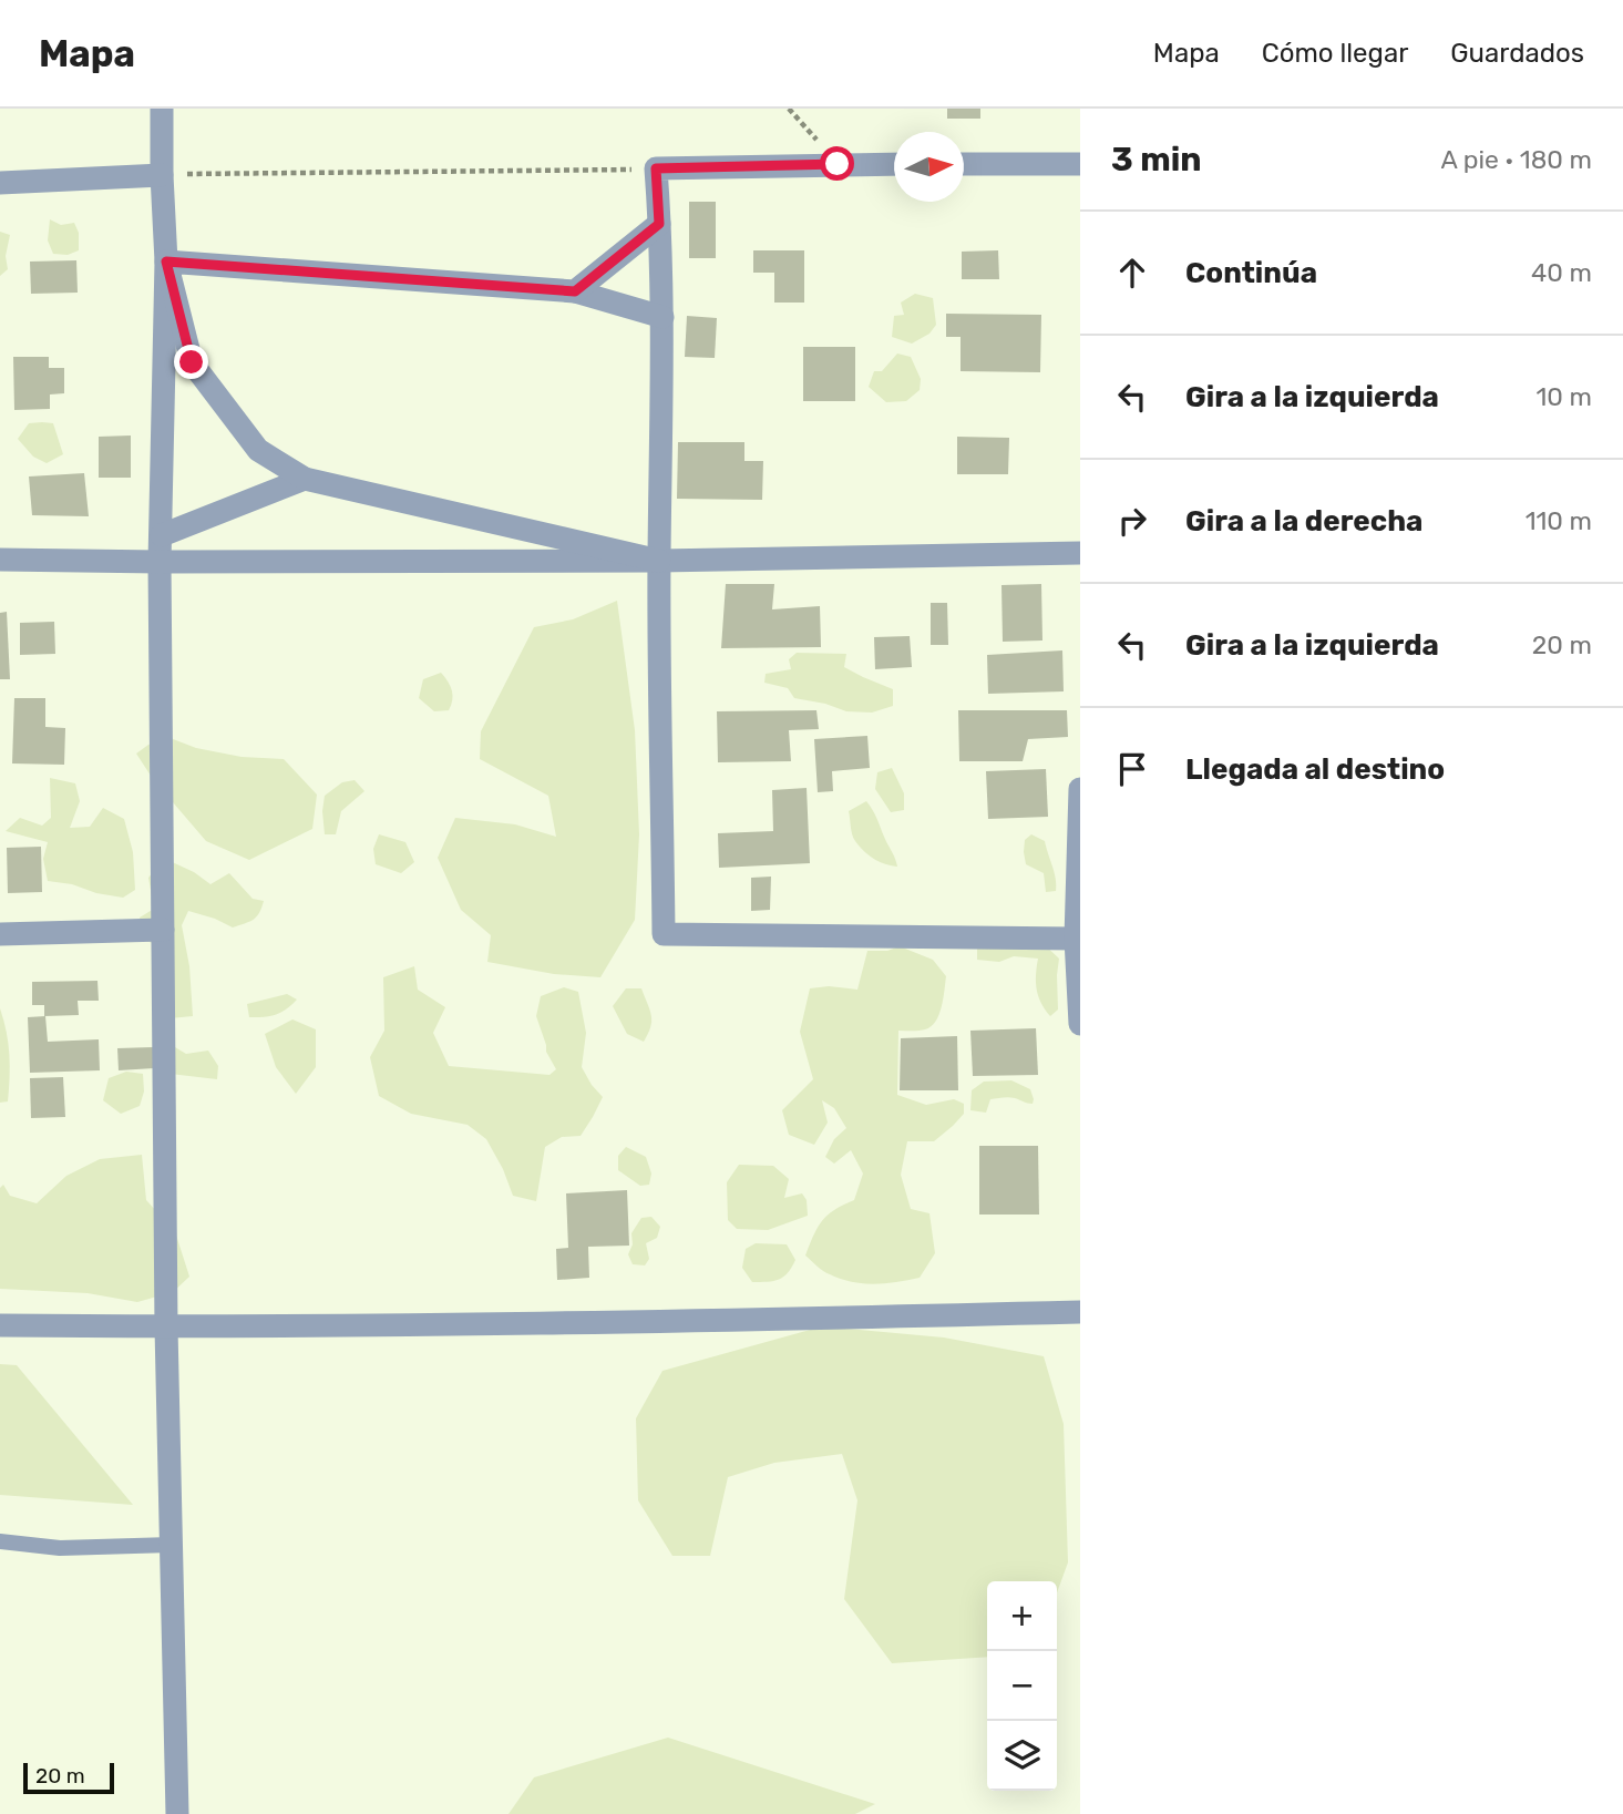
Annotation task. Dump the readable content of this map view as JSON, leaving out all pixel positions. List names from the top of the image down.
{
  "scale_bar": "20 m",
  "north": "right",
  "page": {
    "header": "Mapa",
    "nav": ["Mapa", "Cómo llegar", "Guardados"],
    "heading": ["3 min", "A pie · 180 m"],
    "list": [
      ["Continúa", "40 m"],
      ["Gira a la izquierda", "10 m"],
      ["Gira a la derecha", "110 m"],
      ["Gira a la izquierda", "20 m"],
      "Llegada al destino"
    ],
    "map_buttons": ["+", "−"],
    "scale": "20 m"
  }
}
